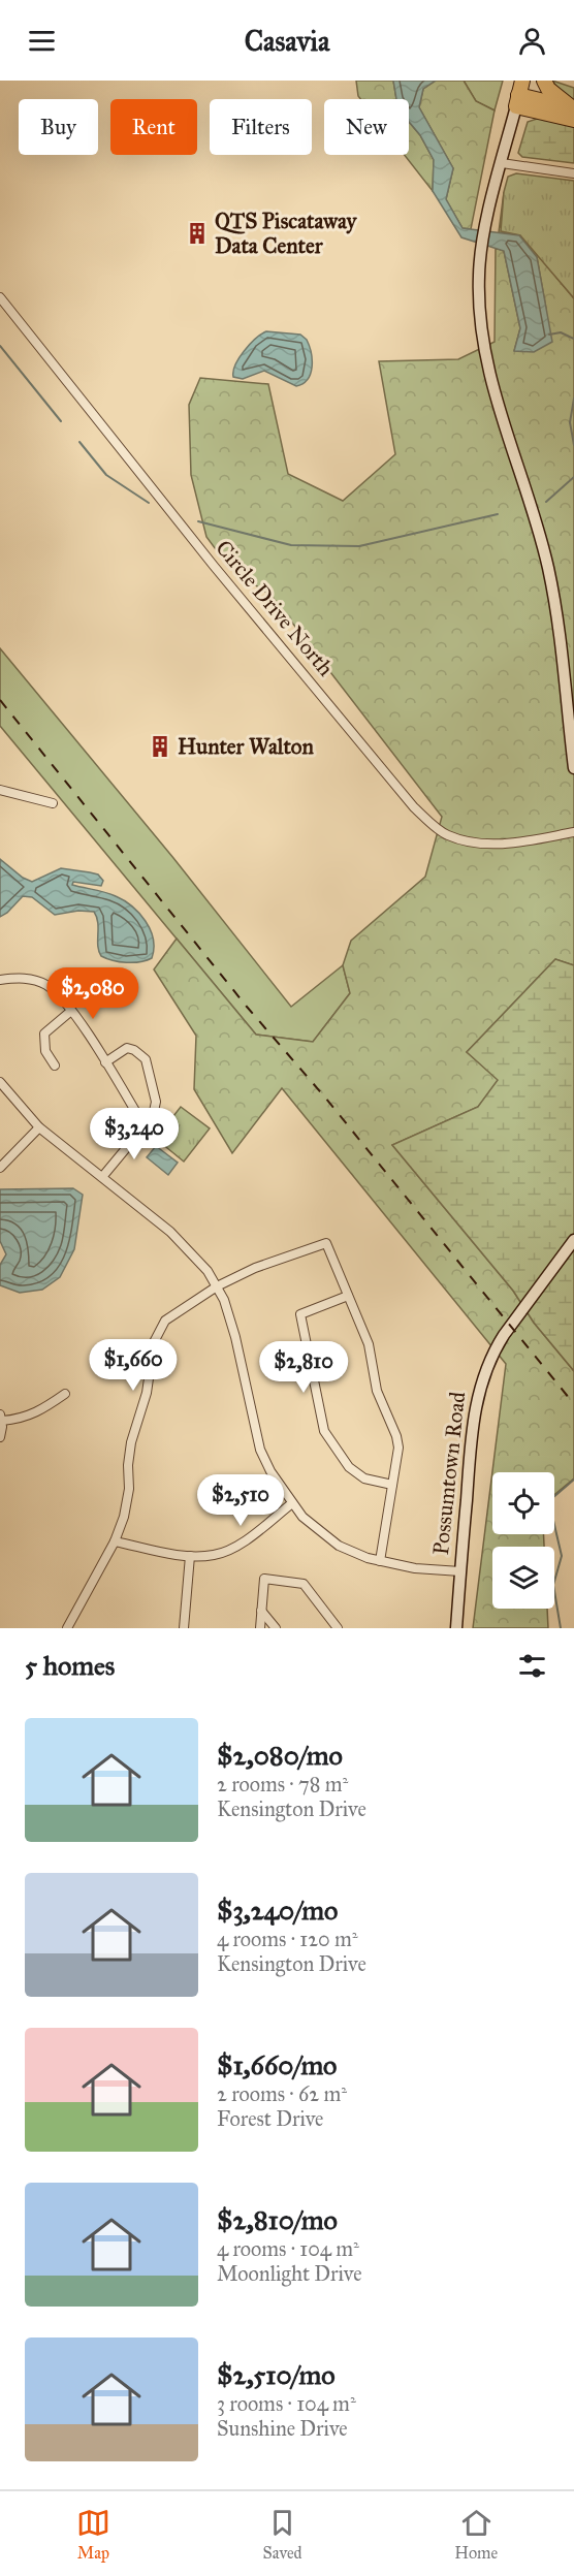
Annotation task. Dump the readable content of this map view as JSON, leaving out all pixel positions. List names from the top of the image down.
{
  "streets": {
    "main road": ["Possumtown Road"],
    "street": ["Circle Drive North"]
  },
  "places": {
    "building": ["QTS Piscataway Data Center", "Hunter Walton"]
  },
  "page": {
    "header": "Casavia",
    "chip": [
      "Buy",
      "Rent",
      "Filters",
      "New"
    ],
    "price": [
      "$2,080",
      "$3,240",
      "$1,660",
      "$2,810",
      "$2,510"
    ],
    "heading": "5 homes",
    "list": [
      {
        "name": "$2,080/mo",
        "note": "2 rooms · 78 m² · Kensington Drive"
      },
      {
        "name": "$3,240/mo",
        "note": "4 rooms · 120 m² · Kensington Drive"
      },
      {
        "name": "$1,660/mo",
        "note": "2 rooms · 62 m² · Forest Drive"
      },
      {
        "name": "$2,810/mo",
        "note": "4 rooms · 104 m² · Moonlight Drive"
      },
      {
        "name": "$2,510/mo",
        "note": "3 rooms · 104 m² · Sunshine Drive"
      }
    ],
    "tabs": ["Map", "Saved", "Home"]
  }
}
